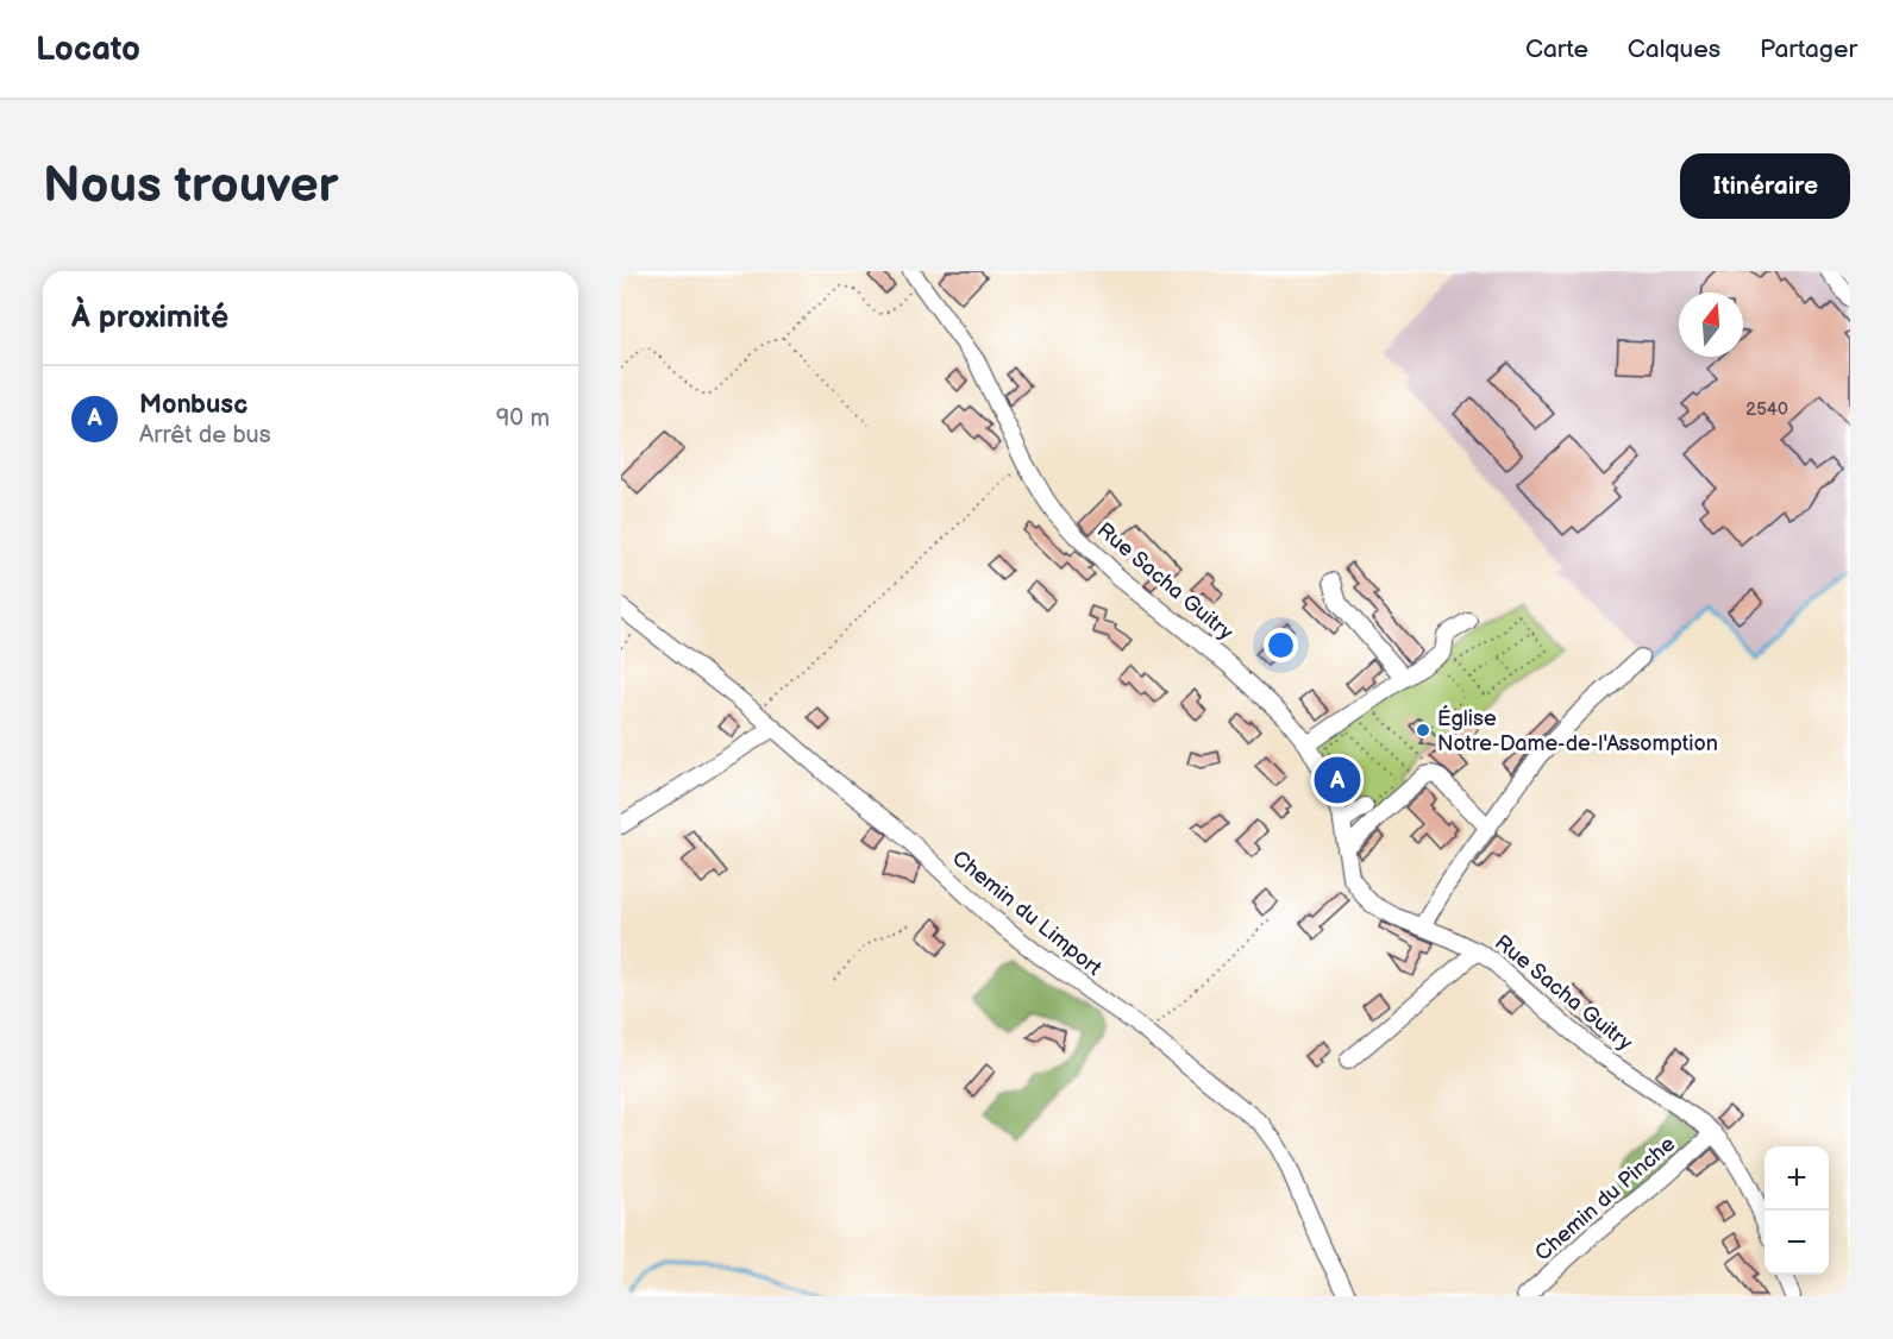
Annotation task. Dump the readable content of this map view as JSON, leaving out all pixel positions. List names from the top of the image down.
{
  "streets": {
    "street": ["Rue Sacha Guitry", "Chemin du Limport", "Chemin du Pinche"]
  },
  "crossings": [
    ["Rue Sacha Guitry", "Chemin du Pinche"]
  ],
  "places": ["Église Notre-Dame-de-l'Assomption"],
  "house_numbers": ["2540"],
  "north": "top",
  "page": {
    "header": "Locato",
    "nav": ["Carte", "Calques", "Partager"],
    "buttons": "Itinéraire",
    "title": "Nous trouver",
    "heading": "À proximité",
    "list": [
      {
        "mark": "A",
        "name": "Monbusc",
        "note": "Arrêt de bus",
        "value": "90 m"
      }
    ],
    "pins": "A",
    "map_buttons": ["+", "−"]
  }
}
